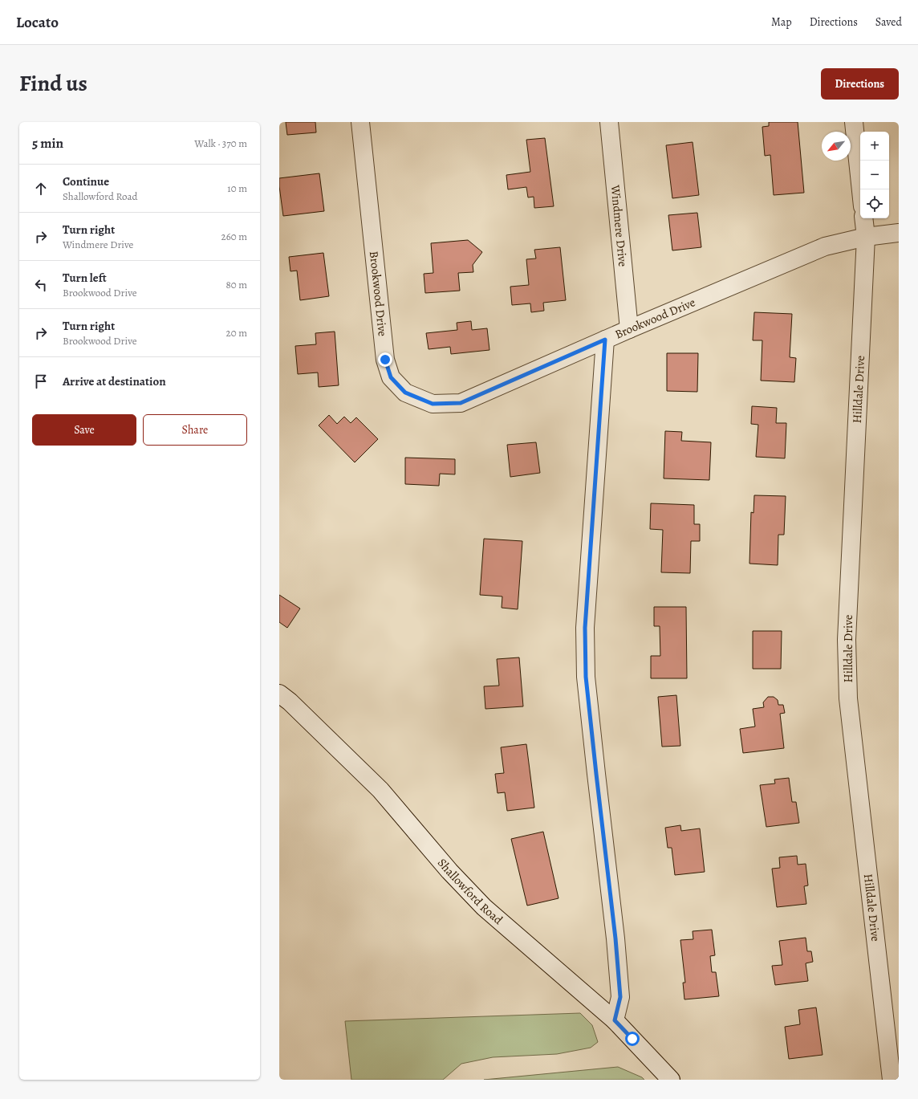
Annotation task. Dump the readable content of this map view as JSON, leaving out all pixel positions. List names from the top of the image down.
{
  "streets": {
    "street": [
      "Windmere Drive",
      "Brookwood Drive",
      "Hilldale Drive",
      "Shallowford Road"
    ]
  },
  "crossings": [
    ["Windmere Drive", "Brookwood Drive"],
    ["Brookwood Drive", "Hilldale Drive"]
  ],
  "north": "bottom left",
  "page": {
    "header": "Locato",
    "nav": ["Map", "Directions", "Saved"],
    "title": "Find us",
    "buttons": [
      "Directions",
      ["Save", "Share"]
    ],
    "heading": ["5 min", "Walk · 370 m"],
    "map_buttons": ["+", "−"],
    "list": [
      ["Continue", "Shallowford Road", "10 m"],
      ["Turn right", "Windmere Drive", "260 m"],
      ["Turn left", "Brookwood Drive", "80 m"],
      ["Turn right", "Brookwood Drive", "20 m"],
      "Arrive at destination"
    ]
  }
}
